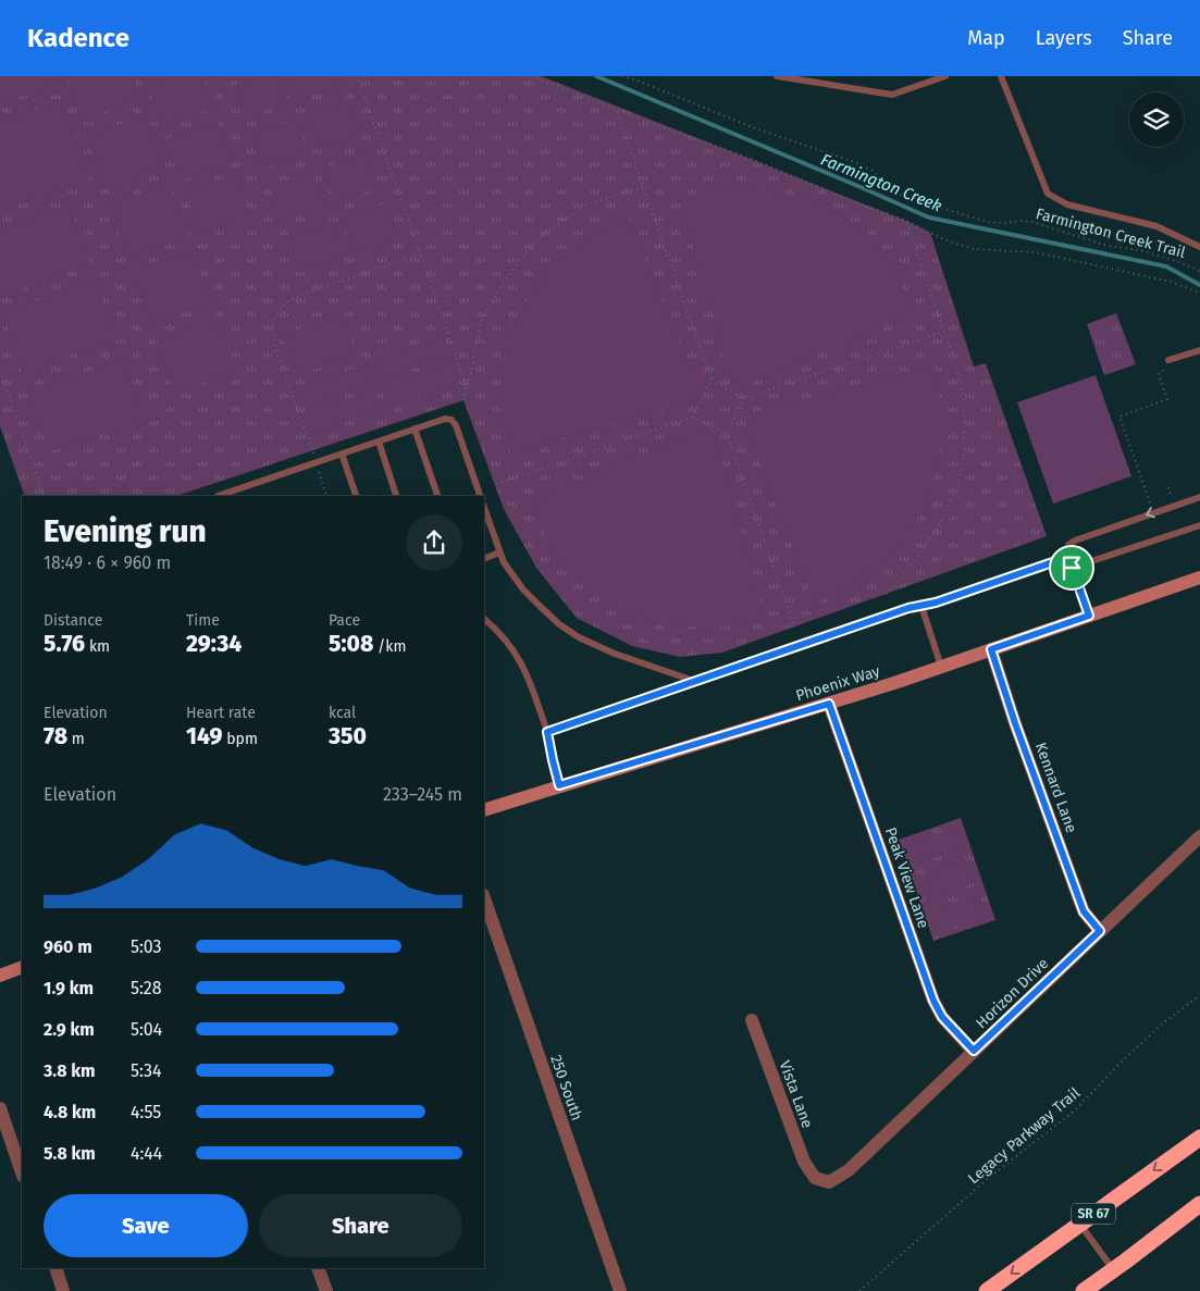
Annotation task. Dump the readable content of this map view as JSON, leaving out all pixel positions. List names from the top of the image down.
{
  "streets": {
    "highway": ["SR 67"],
    "street": [
      "Phoenix Way",
      "Kennard Lane",
      "Peak View Lane",
      "Horizon Drive",
      "250 South",
      "Vista Lane"
    ],
    "path": ["Farmington Creek Trail", "Legacy Parkway Trail"]
  },
  "crossings": [
    ["Phoenix Way", "Kennard Lane"],
    ["Phoenix Way", "Peak View Lane"],
    ["Kennard Lane", "Horizon Drive"],
    ["Peak View Lane", "Horizon Drive"],
    ["Horizon Drive", "Vista Lane"]
  ],
  "water": ["Farmington Creek"],
  "page": {
    "header": "Kadence",
    "nav": ["Map", "Layers", "Share"],
    "heading": ["Evening run", "18:49 · 6 × 960 m"],
    "stats": [
      ["Distance", "5.76 km"],
      ["Time", "29:34"],
      ["Pace", "5:08 /km"],
      ["Elevation", "78 m"],
      ["Heart rate", "149 bpm"],
      ["kcal", "350"]
    ],
    "chart": ["Elevation", "233–245 m"],
    "list": [
      {
        "name": "960 m",
        "note": "5:03"
      },
      {
        "name": "1.9 km",
        "note": "5:28"
      },
      {
        "name": "2.9 km",
        "note": "5:04"
      },
      {
        "name": "3.8 km",
        "note": "5:34"
      },
      {
        "name": "4.8 km",
        "note": "4:55"
      },
      {
        "name": "5.8 km",
        "note": "4:44"
      }
    ],
    "buttons": ["Save", "Share"]
  }
}
